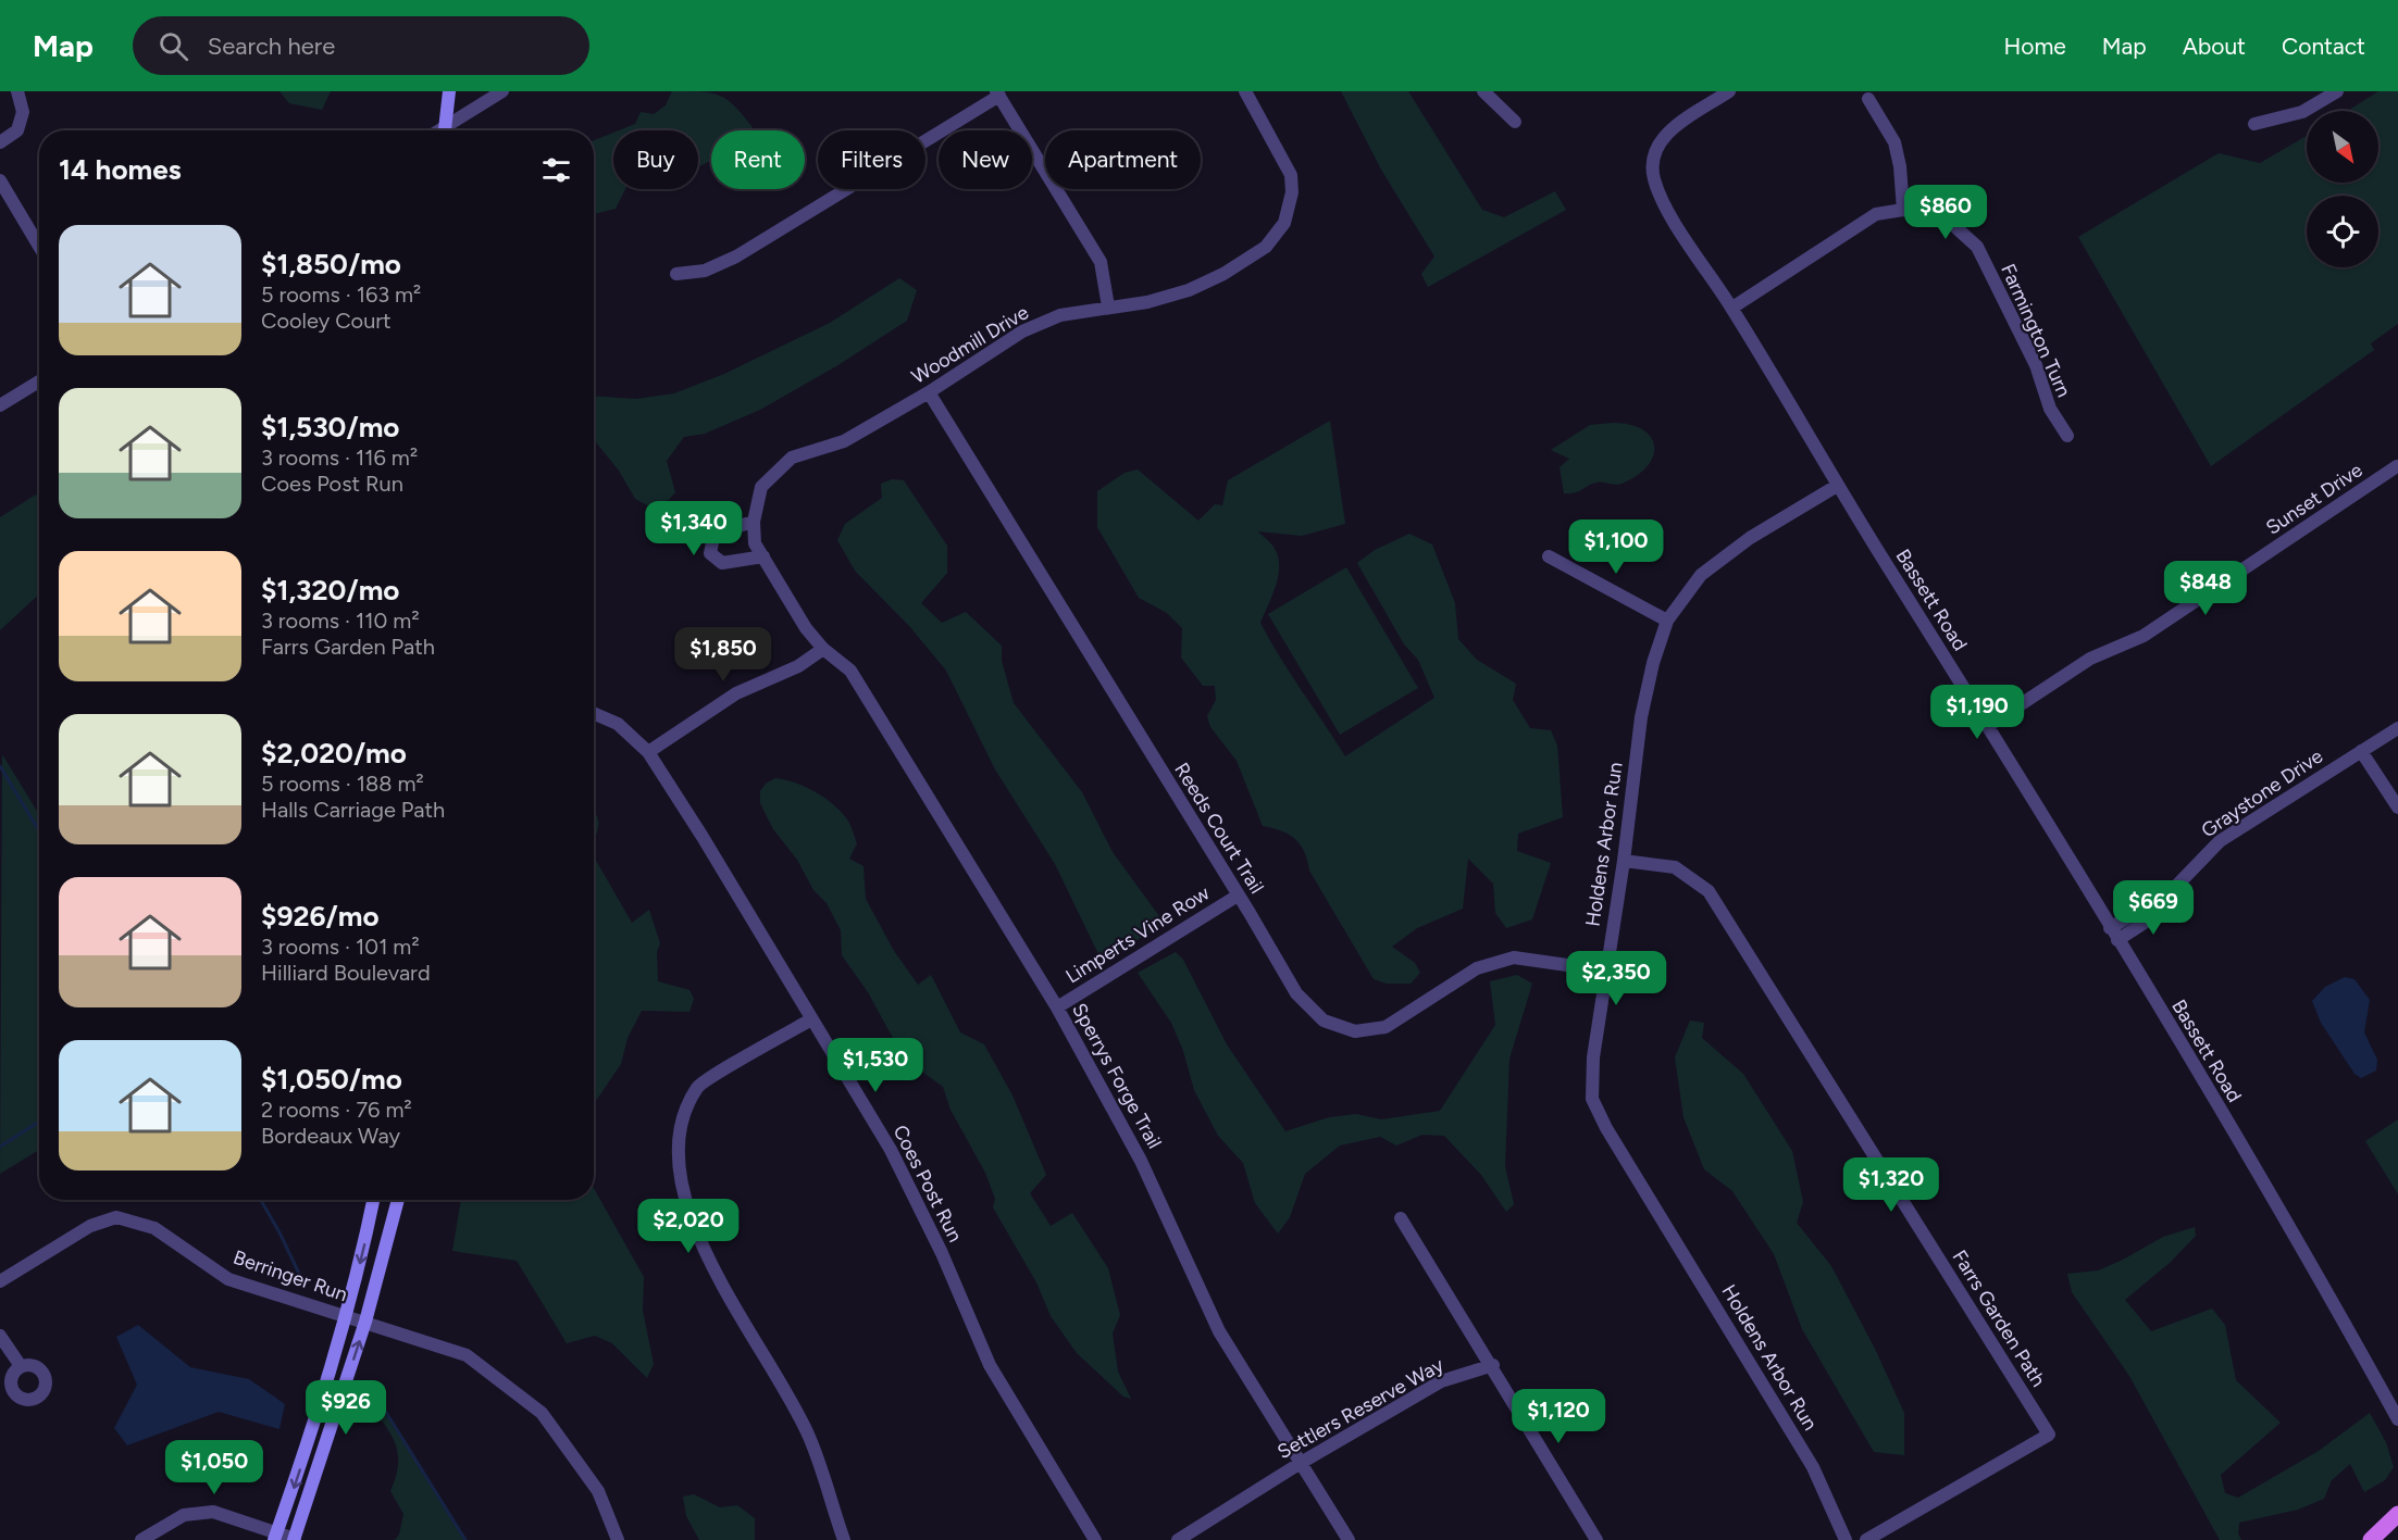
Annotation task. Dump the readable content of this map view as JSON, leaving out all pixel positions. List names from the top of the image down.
{
  "streets": {
    "street": [
      "Farmington Turn",
      "Woodmill Drive",
      "Sunset Drive",
      "Bassett Road",
      "Graystone Drive",
      "Reeds Court Trail",
      "Holdens Arbor Run",
      "Limperts Vine Row",
      "Sperrys Forge Trail",
      "Coes Post Run",
      "Berringer Run",
      "Farrs Garden Path",
      "Settlers Reserve Way"
    ]
  },
  "crossings": [
    ["Farmington Turn", "Bassett Road"],
    ["Woodmill Drive", "Reeds Court Trail"],
    ["Woodmill Drive", "Sperrys Forge Trail"],
    ["Sunset Drive", "Bassett Road"],
    ["Bassett Road", "Graystone Drive"],
    ["Bassett Road", "Holdens Arbor Run"],
    ["Reeds Court Trail", "Holdens Arbor Run"],
    ["Reeds Court Trail", "Limperts Vine Row"],
    ["Holdens Arbor Run", "Farrs Garden Path"],
    ["Limperts Vine Row", "Sperrys Forge Trail"],
    ["Sperrys Forge Trail", "Settlers Reserve Way"]
  ],
  "north": "bottom right",
  "page": {
    "header": "Map",
    "search": "Search here",
    "nav": [
      "Home",
      "Map",
      "About",
      "Contact"
    ],
    "chip": [
      "Buy",
      "Rent",
      "Filters",
      "New",
      "Apartment"
    ],
    "heading": "14 homes",
    "price": [
      "$860",
      "$1,340",
      "$1,100",
      "$848",
      "$1,850",
      "$1,190",
      "$669",
      "$2,350",
      "$1,530",
      "$1,320",
      "$2,020",
      "$926",
      "$1,120",
      "$1,050"
    ],
    "list": [
      {
        "name": "$1,850/mo",
        "note": "5 rooms · 163 m² · Cooley Court"
      },
      {
        "name": "$1,530/mo",
        "note": "3 rooms · 116 m² · Coes Post Run"
      },
      {
        "name": "$1,320/mo",
        "note": "3 rooms · 110 m² · Farrs Garden Path"
      },
      {
        "name": "$2,020/mo",
        "note": "5 rooms · 188 m² · Halls Carriage Path"
      },
      {
        "name": "$926/mo",
        "note": "3 rooms · 101 m² · Hilliard Boulevard"
      },
      {
        "name": "$1,050/mo",
        "note": "2 rooms · 76 m² · Bordeaux Way"
      }
    ]
  }
}
